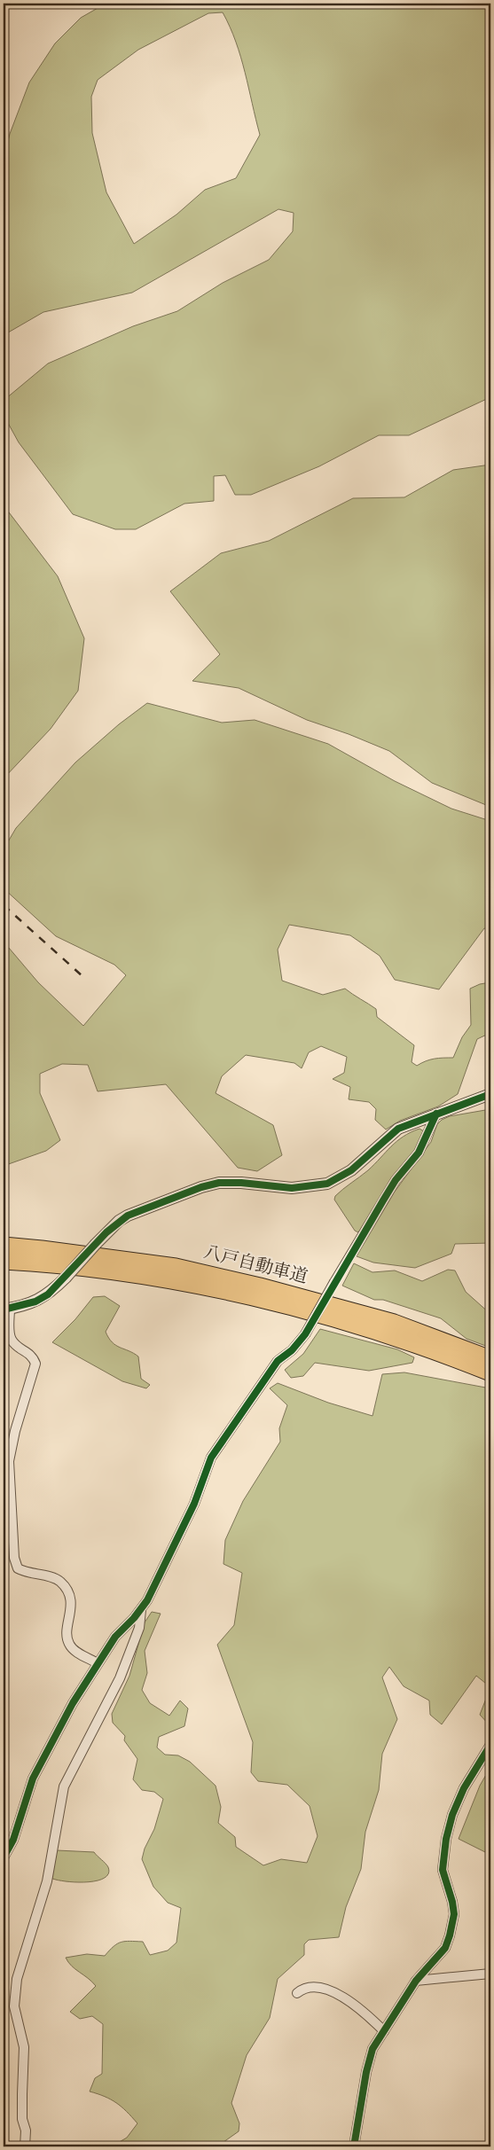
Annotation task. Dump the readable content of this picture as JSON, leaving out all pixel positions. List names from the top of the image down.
{
  "streets": {
    "highway": ["八戸自動車道"]
  }
}
